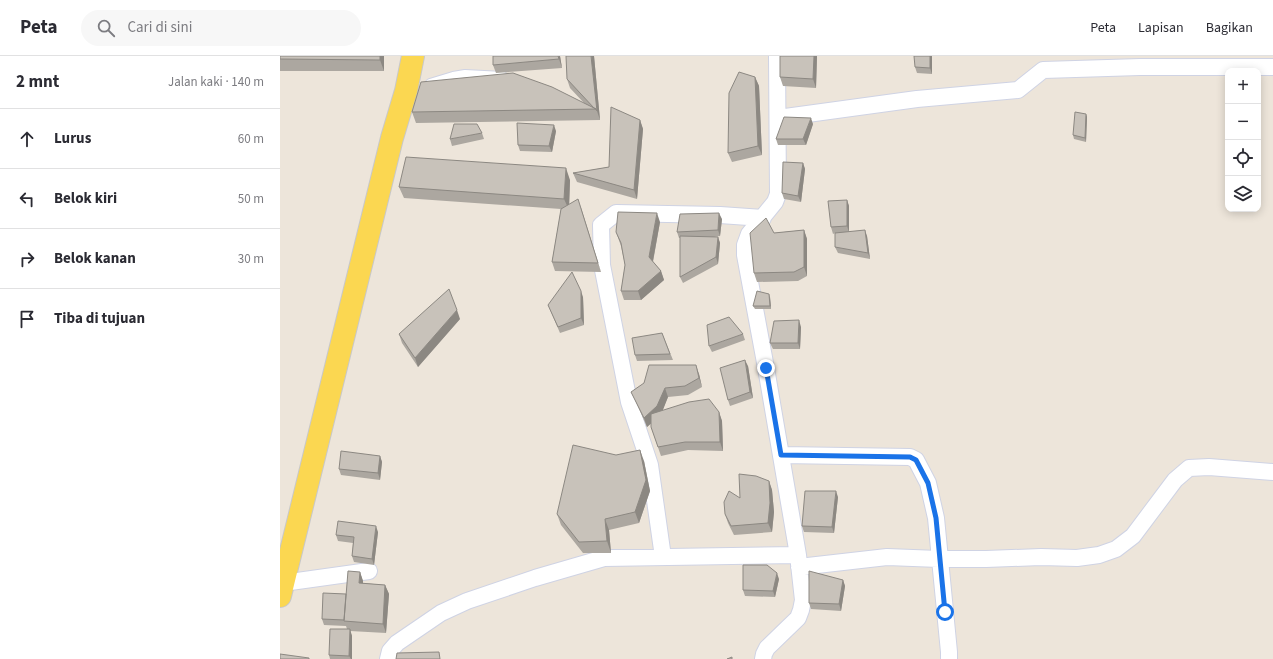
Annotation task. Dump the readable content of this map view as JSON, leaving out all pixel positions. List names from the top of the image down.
{
  "page": {
    "header": "Peta",
    "search": "Cari di sini",
    "nav": ["Peta", "Lapisan", "Bagikan"],
    "heading": ["2 mnt", "Jalan kaki · 140 m"],
    "map_buttons": ["+", "−"],
    "list": [
      ["Lurus", "60 m"],
      ["Belok kiri", "50 m"],
      ["Belok kanan", "30 m"],
      "Tiba di tujuan"
    ]
  }
}
